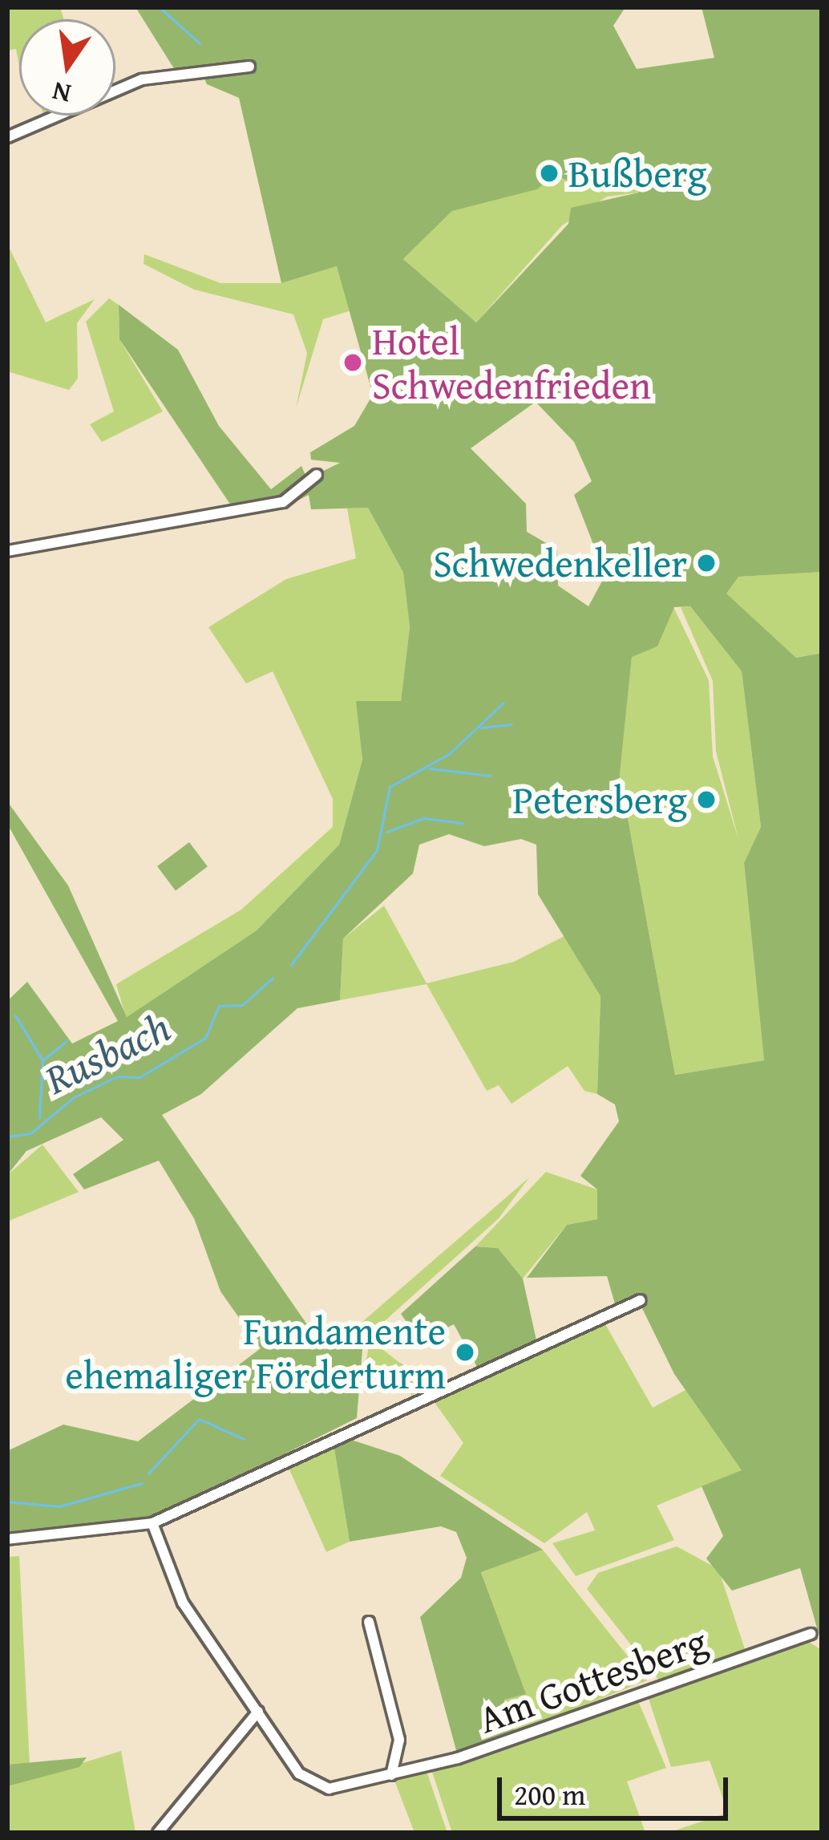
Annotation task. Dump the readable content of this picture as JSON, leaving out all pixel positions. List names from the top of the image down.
{
  "streets": {
    "street": ["Am Gottesberg"]
  },
  "water": ["Rusbach"],
  "places": [
    "Bußberg",
    "Hotel Schwedenfrieden",
    "Schwedenkeller",
    "Petersberg",
    "Fundamente ehemaliger Förderturm"
  ],
  "scale_bar": "200 m",
  "north": "bottom"
}
